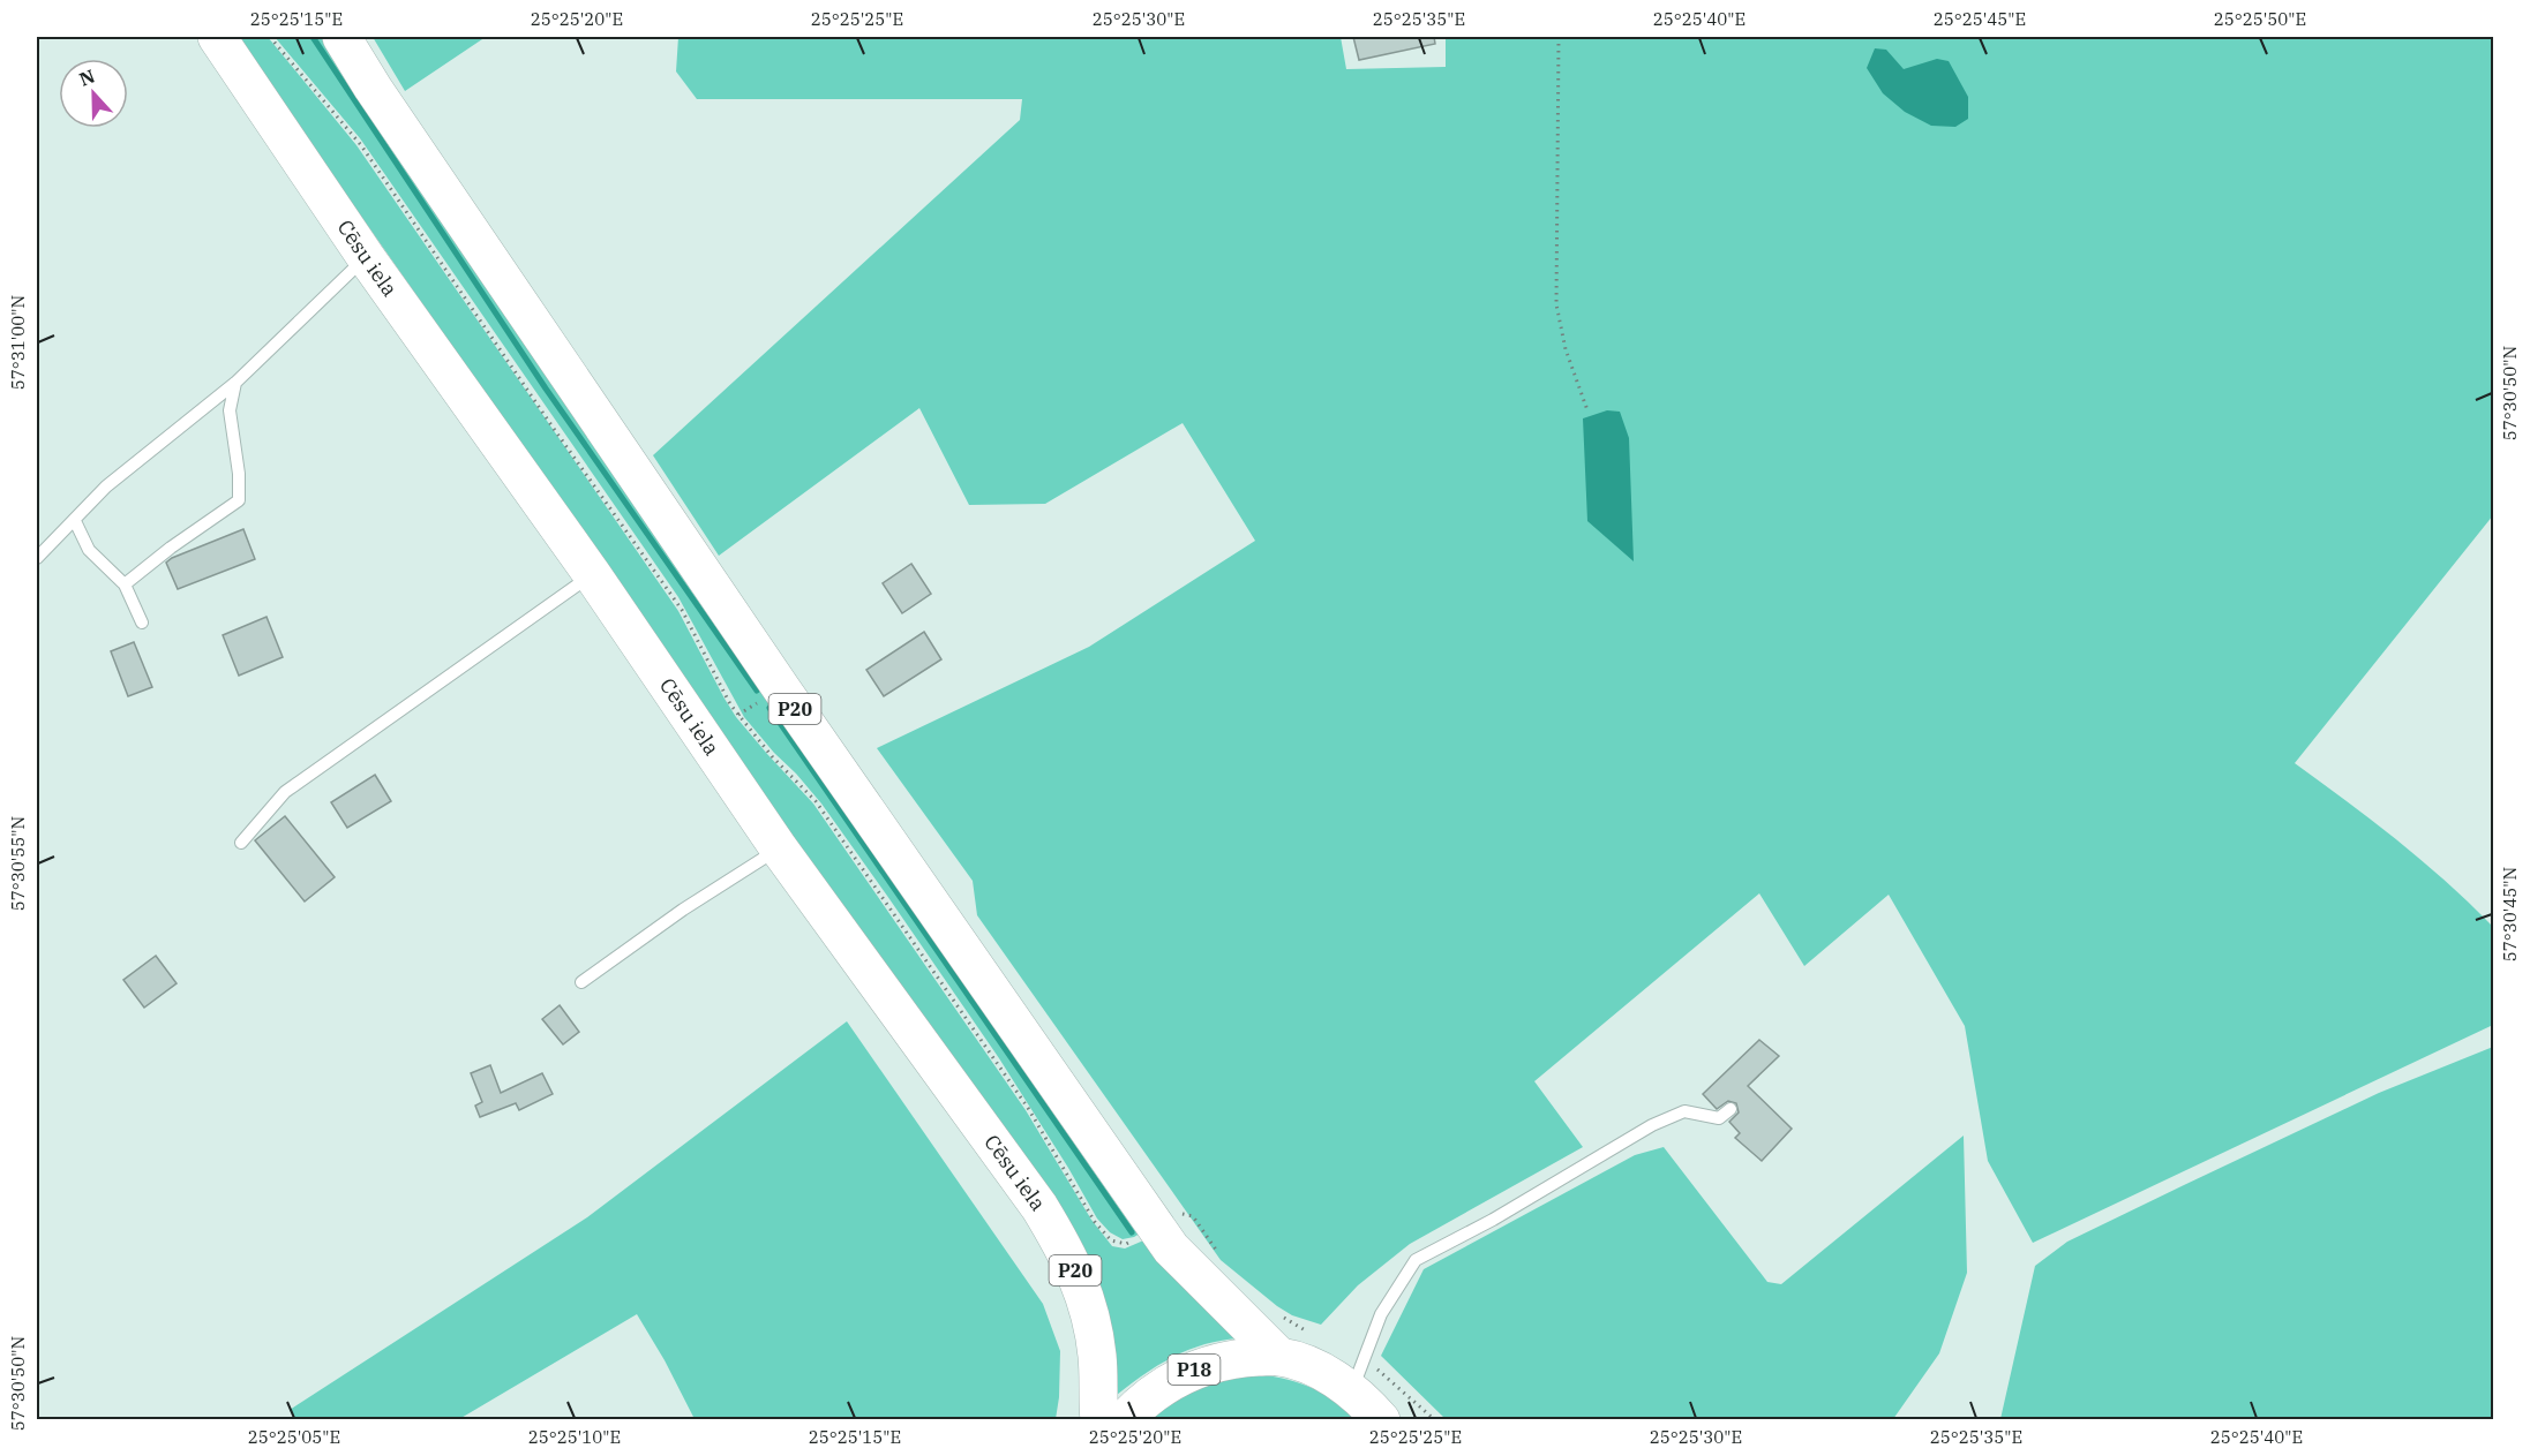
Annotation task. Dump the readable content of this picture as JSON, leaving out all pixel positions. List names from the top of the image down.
{
  "streets": {
    "main road": ["Cēsu iela", "P20", "P18"]
  },
  "crossings": [
    ["P20", "P18"]
  ],
  "north": "top",
  "coordinates": [
    "25°25'15\"E",
    "25°25'20\"E",
    "25°25'25\"E",
    "25°25'30\"E",
    "25°25'35\"E",
    "25°25'40\"E",
    "25°25'45\"E",
    "25°25'50\"E",
    "57°31'00\"N",
    "57°30'50\"N",
    "57°30'55\"N",
    "57°30'45\"N",
    "25°25'05\"E",
    "25°25'10\"E"
  ]
}
